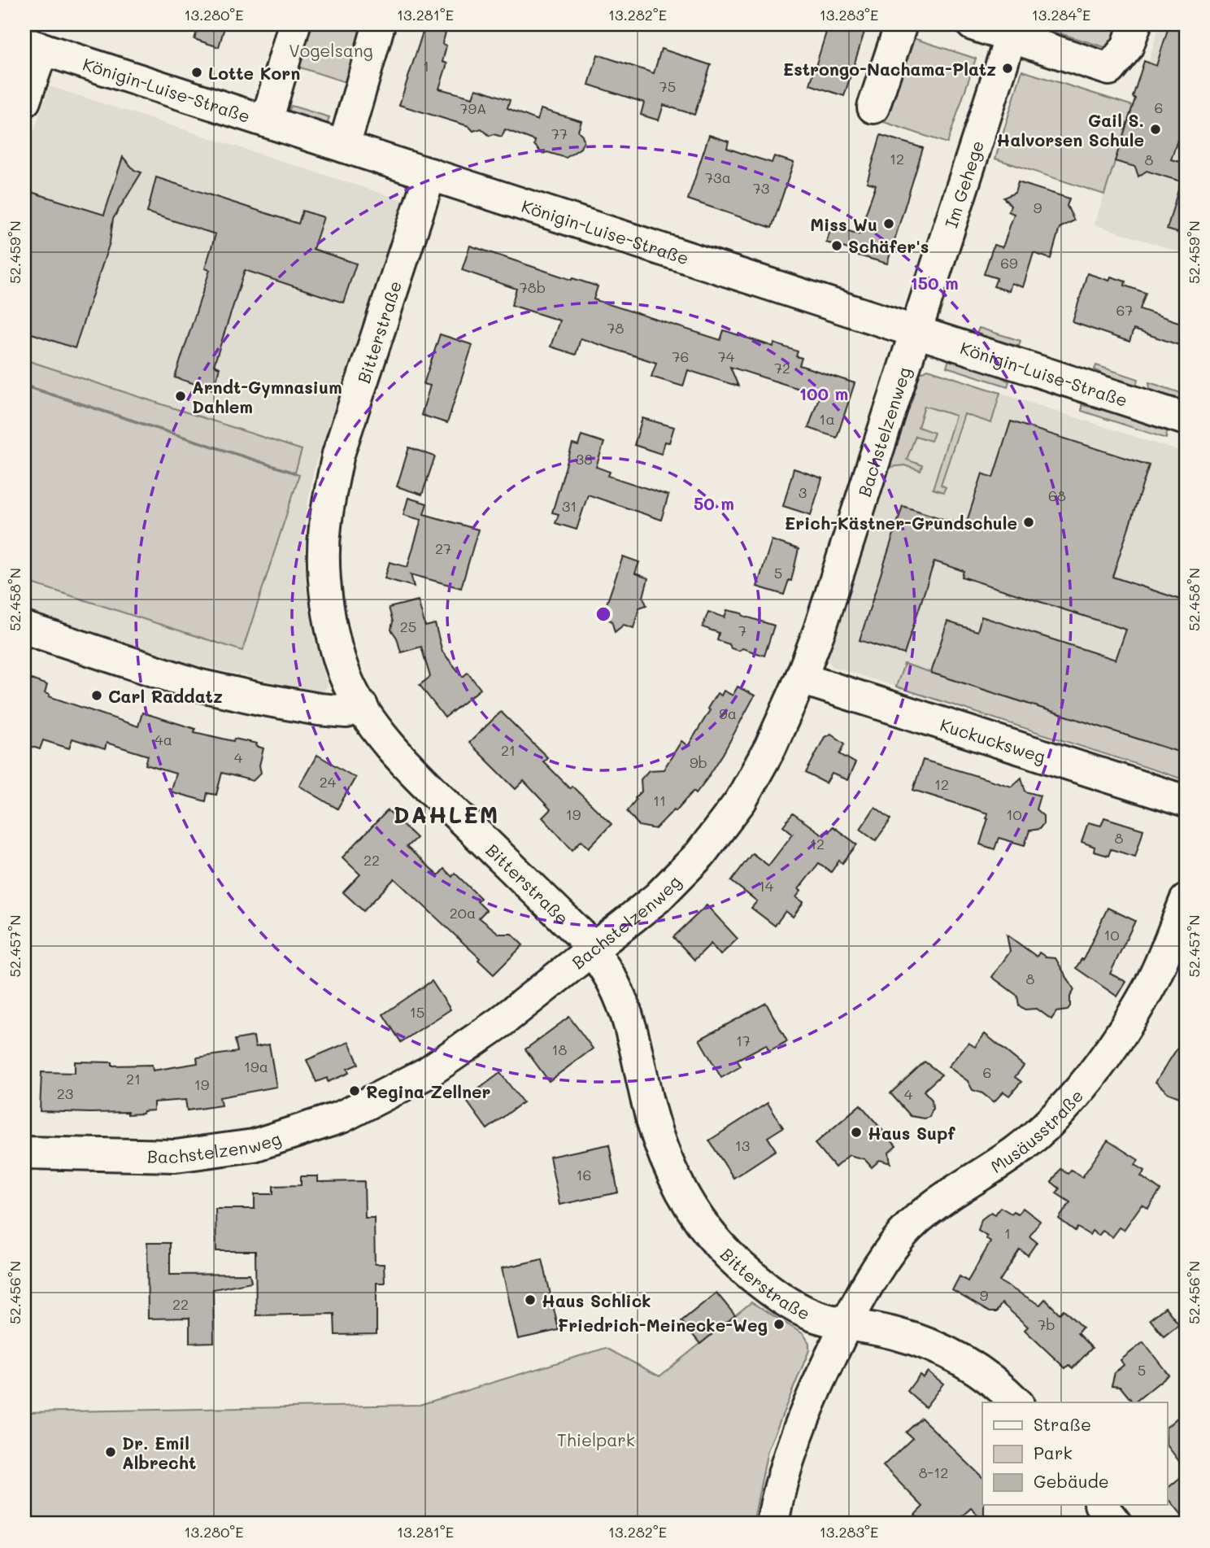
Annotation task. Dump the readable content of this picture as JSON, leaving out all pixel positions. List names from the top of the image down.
{
  "streets": {
    "street": [
      "Königin-Luise-Straße",
      "Im Gehege",
      "Bitterstraße",
      "Bachstelzenweg",
      "Kuckucksweg",
      "Musäusstraße"
    ]
  },
  "crossings": [
    ["Königin-Luise-Straße", "Im Gehege"],
    ["Königin-Luise-Straße", "Bitterstraße"],
    ["Königin-Luise-Straße", "Bachstelzenweg"],
    ["Im Gehege", "Bachstelzenweg"],
    ["Bitterstraße", "Bachstelzenweg"],
    ["Bitterstraße", "Musäusstraße"],
    ["Bachstelzenweg", "Kuckucksweg"]
  ],
  "districts": ["DAHLEM"],
  "parks": ["Vogelsang", "Thielpark"],
  "places": [
    "Estrongo-Nachama-Platz",
    "Lotte Korn",
    "Gail S. Halvorsen Schule",
    "Miss Wu",
    "Schäfer's",
    "Arndt-Gymnasium Dahlem",
    "Erich-Kästner-Grundschule",
    "Carl Raddatz",
    "Regina Zellner",
    "Haus Supf",
    "Haus Schlick",
    "Friedrich-Meinecke-Weg",
    "Dr. Emil Albrecht"
  ],
  "house_numbers": [
    "1",
    "75",
    "6",
    "79A",
    "77",
    "12",
    "8",
    "73a",
    "73",
    "9",
    "69",
    "78b",
    "67",
    "78",
    "76",
    "74",
    "72",
    "1a",
    "33",
    "3",
    "68",
    "31",
    "27",
    "5",
    "25",
    "7",
    "9a",
    "4a",
    "21",
    "4",
    "9b",
    "24",
    "12",
    "11",
    "19",
    "10",
    "8",
    "12",
    "22",
    "14",
    "20a",
    "10",
    "8",
    "15",
    "17",
    "18",
    "19a",
    "6",
    "21",
    "19",
    "23",
    "4",
    "13",
    "16",
    "1",
    "9",
    "22",
    "7b",
    "5",
    "8-12"
  ],
  "legend": ["Straße", "Park", "Gebäude"],
  "coordinates": [
    "13.280°E",
    "13.281°E",
    "13.282°E",
    "13.283°E",
    "13.284°E",
    "52.459°N",
    "52.458°N",
    "52.457°N",
    "52.456°N"
  ],
  "rings": ["150 m", "100 m", "50 m"]
}
